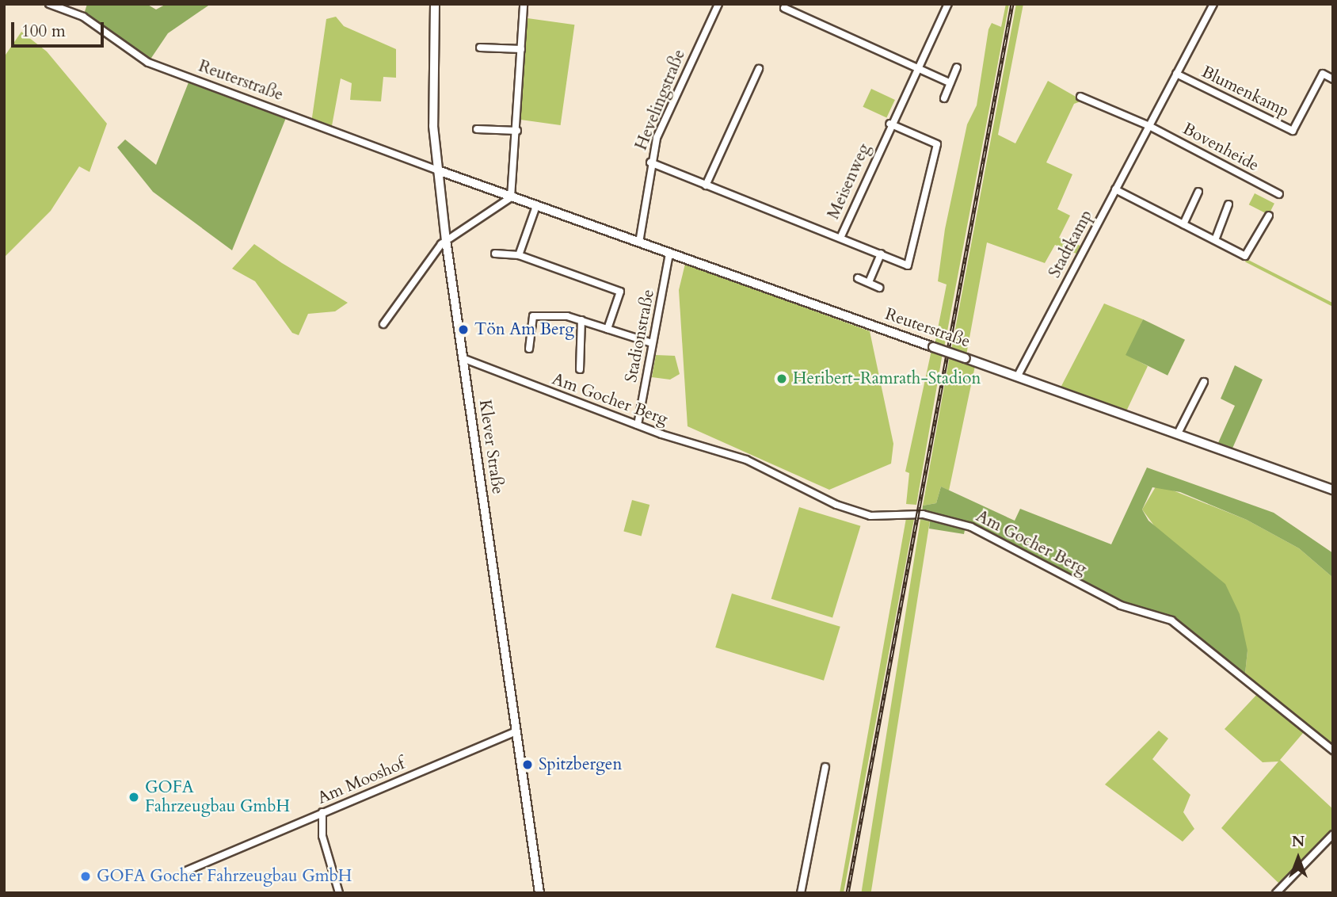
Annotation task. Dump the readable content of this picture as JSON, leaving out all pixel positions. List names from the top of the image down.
{
  "streets": {
    "street": [
      "Reuterstraße",
      "Blumenkamp",
      "Hevelingstraße",
      "Bovenheide",
      "Meisenweg",
      "Stadtkamp",
      "Stadionstraße",
      "Am Gocher Berg",
      "Klever Straße",
      "Am Mooshof"
    ]
  },
  "crossings": [
    ["Reuterstraße", "Hevelingstraße"],
    ["Reuterstraße", "Stadtkamp"],
    ["Reuterstraße", "Stadionstraße"],
    ["Reuterstraße", "Klever Straße"],
    ["Blumenkamp", "Stadtkamp"],
    ["Hevelingstraße", "Meisenweg"],
    ["Bovenheide", "Stadtkamp"],
    ["Stadionstraße", "Am Gocher Berg"],
    ["Am Gocher Berg", "Klever Straße"],
    ["Klever Straße", "Am Mooshof"]
  ],
  "places": [
    "Tön Am Berg",
    "Heribert-Ramrath-Stadion",
    "Spitzbergen",
    "GOFA Fahrzeugbau GmbH",
    "GOFA Gocher Fahrzeugbau GmbH"
  ],
  "scale_bar": "100 m",
  "north": "top"
}
